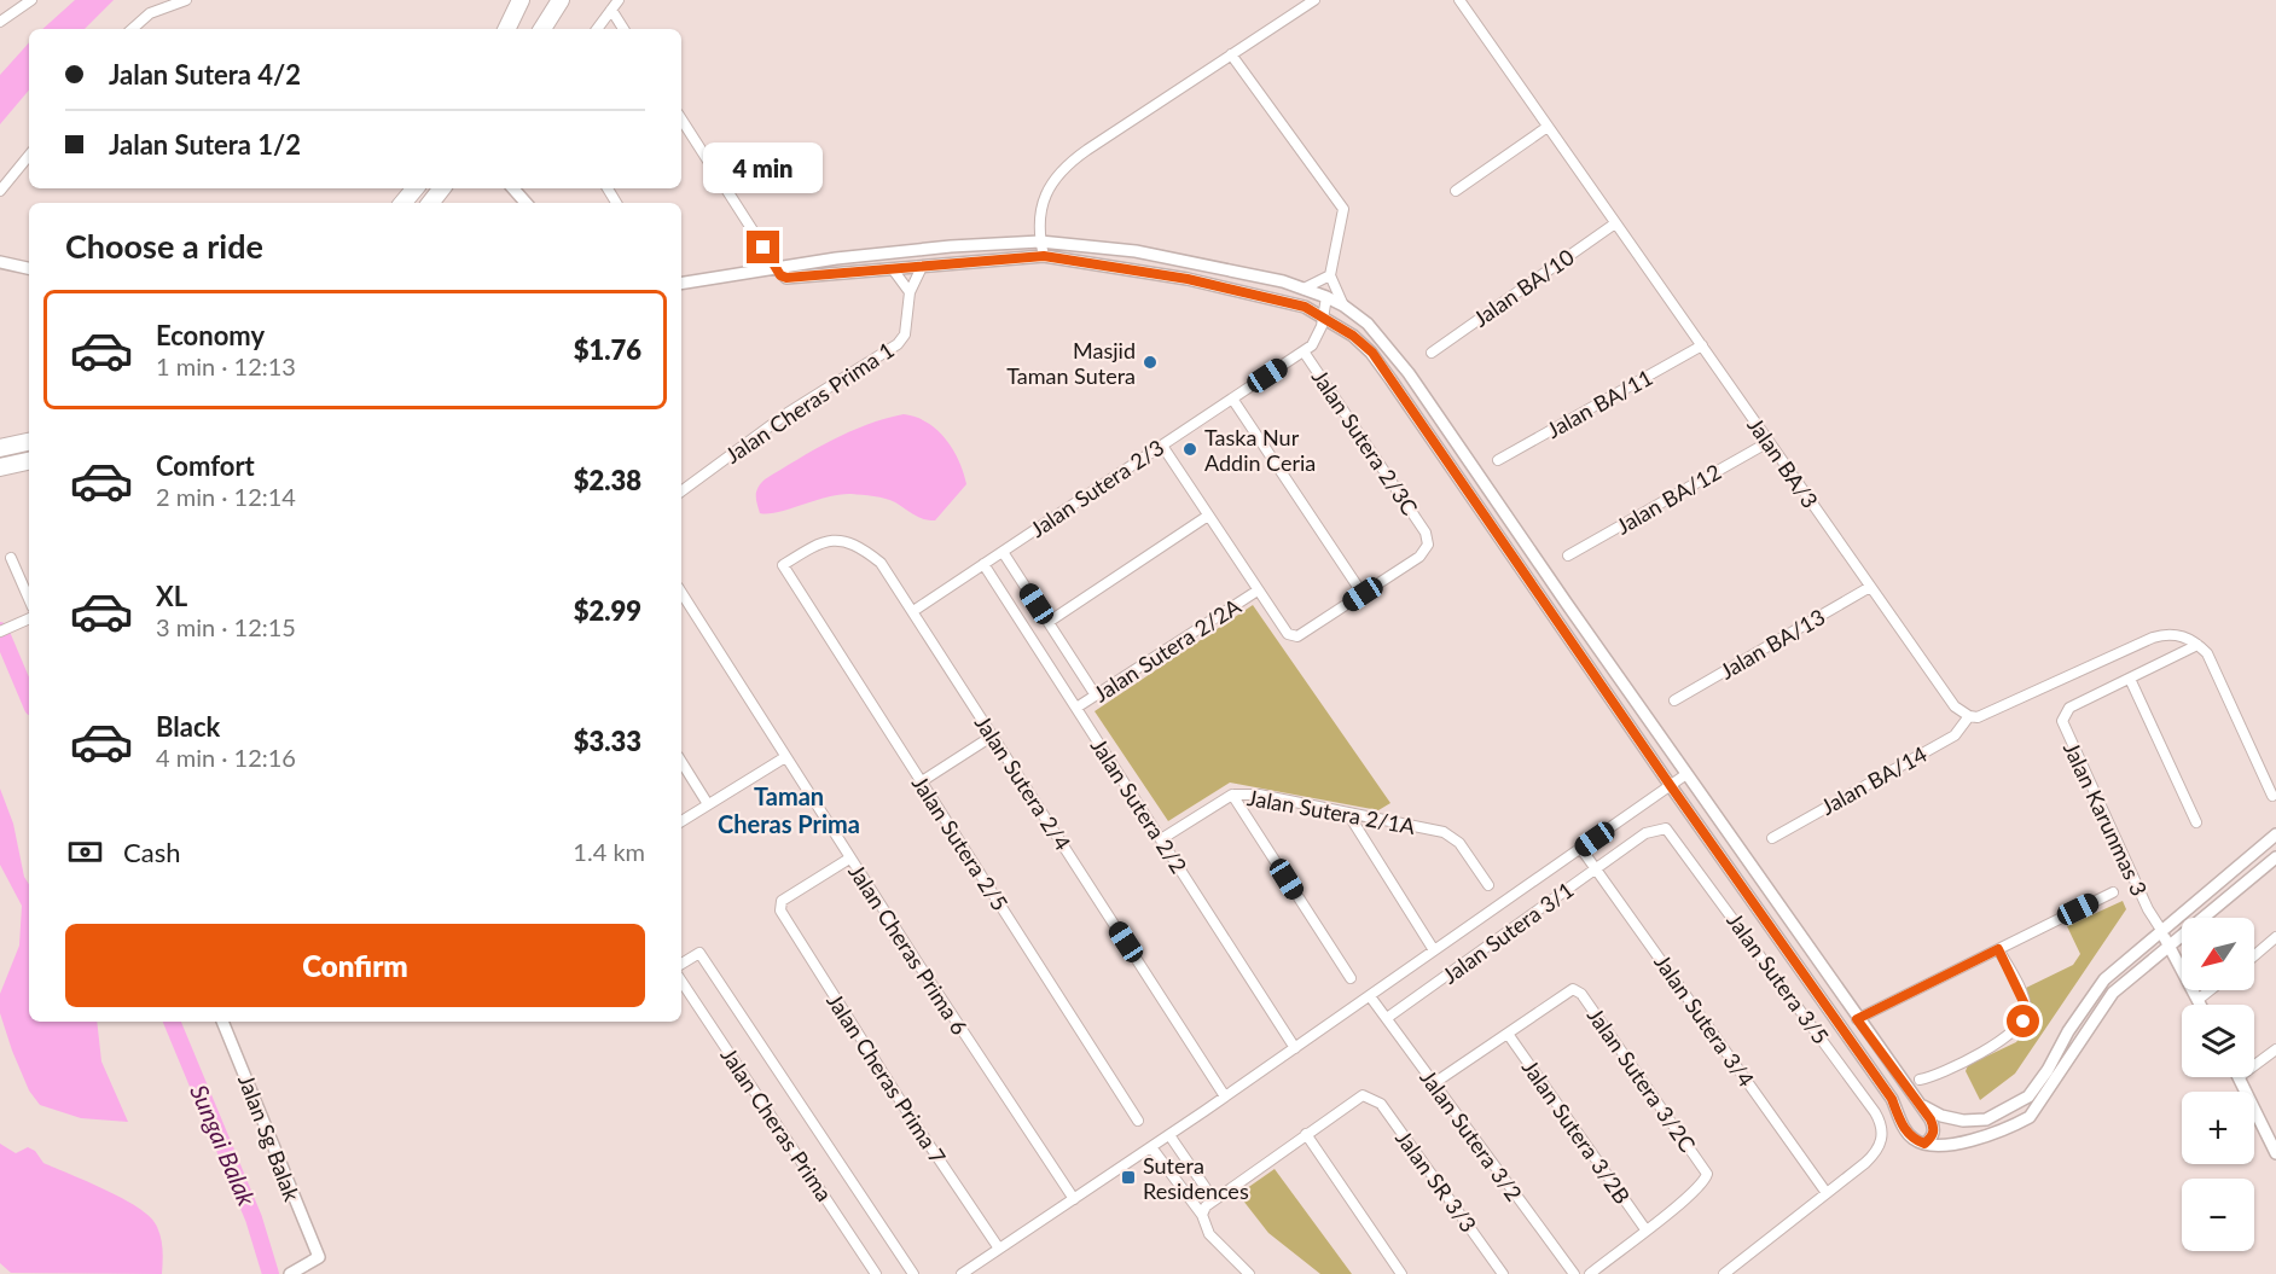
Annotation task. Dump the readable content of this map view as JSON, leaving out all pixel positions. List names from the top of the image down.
{
  "streets": {
    "street": [
      "Jalan BA/10",
      "Jalan Cheras Prima 1",
      "Jalan BA/11",
      "Jalan Sutera 2/3C",
      "Jalan BA/3",
      "Jalan Sutera 2/3",
      "Jalan BA/12",
      "Jalan BA/13",
      "Jalan Sutera 2/2A",
      "Jalan BA/14",
      "Jalan Sutera 2/4",
      "Jalan Sutera 2/2",
      "Jalan Sutera 2/1A",
      "Jalan Karunmas 3",
      "Jalan Sutera 2/5",
      "Jalan Sutera 3/1",
      "Jalan Cheras Prima 6",
      "Jalan Sutera 3/5",
      "Jalan Sutera 3/4",
      "Jalan Cheras Prima 7",
      "Jalan Sutera 3/2C",
      "Jalan Cheras Prima",
      "Jalan Sutera 3/2B",
      "Jalan Sutera 3/2",
      "Jalan Sg Balak",
      "Jalan SR 3/3"
    ]
  },
  "crossings": [
    ["Jalan BA/10", "Jalan BA/3"],
    ["Jalan BA/11", "Jalan BA/3"],
    ["Jalan Sutera 2/3C", "Jalan Sutera 2/3"],
    ["Jalan BA/3", "Jalan BA/12"],
    ["Jalan BA/3", "Jalan BA/13"],
    ["Jalan BA/3", "Jalan BA/14"],
    ["Jalan Sutera 2/3", "Jalan Sutera 2/4"],
    ["Jalan Sutera 2/3", "Jalan Sutera 2/2"],
    ["Jalan Sutera 2/2A", "Jalan Sutera 2/2"],
    ["Jalan Sutera 2/4", "Jalan Sutera 2/5"],
    ["Jalan Sutera 2/2", "Jalan Sutera 2/1A"],
    ["Jalan Sutera 3/1", "Jalan Sutera 3/5"],
    ["Jalan Sutera 3/1", "Jalan Sutera 3/4"],
    ["Jalan Sutera 3/1", "Jalan Sutera 3/2"],
    ["Jalan Cheras Prima 6", "Jalan Cheras Prima 7"],
    ["Jalan Sutera 3/5", "Jalan Sutera 3/4"],
    ["Jalan Sutera 3/2C", "Jalan Sutera 3/2B"]
  ],
  "districts": ["Taman Cheras Prima"],
  "water": ["Sungai Balak"],
  "places": {
    "other": ["Masjid Taman Sutera", "Taska Nur Addin Ceria"],
    "transit": ["Sutera Residences"]
  },
  "north": "bottom left",
  "page": {
    "banner": ["Jalan Sutera 4/2", "Jalan Sutera 1/2"],
    "bubble": "4 min",
    "heading": "Choose a ride",
    "list": [
      {
        "name": "Economy",
        "note": "1 min · 12:13",
        "value": "$1.76"
      },
      {
        "name": "Comfort",
        "note": "2 min · 12:14",
        "value": "$2.38"
      },
      {
        "name": "XL",
        "note": "3 min · 12:15",
        "value": "$2.99"
      },
      {
        "name": "Black",
        "note": "4 min · 12:16",
        "value": "$3.33"
      }
    ],
    "pay": ["Cash", "1.4 km"],
    "buttons": "Confirm",
    "map_buttons": ["+", "−"]
  }
}
